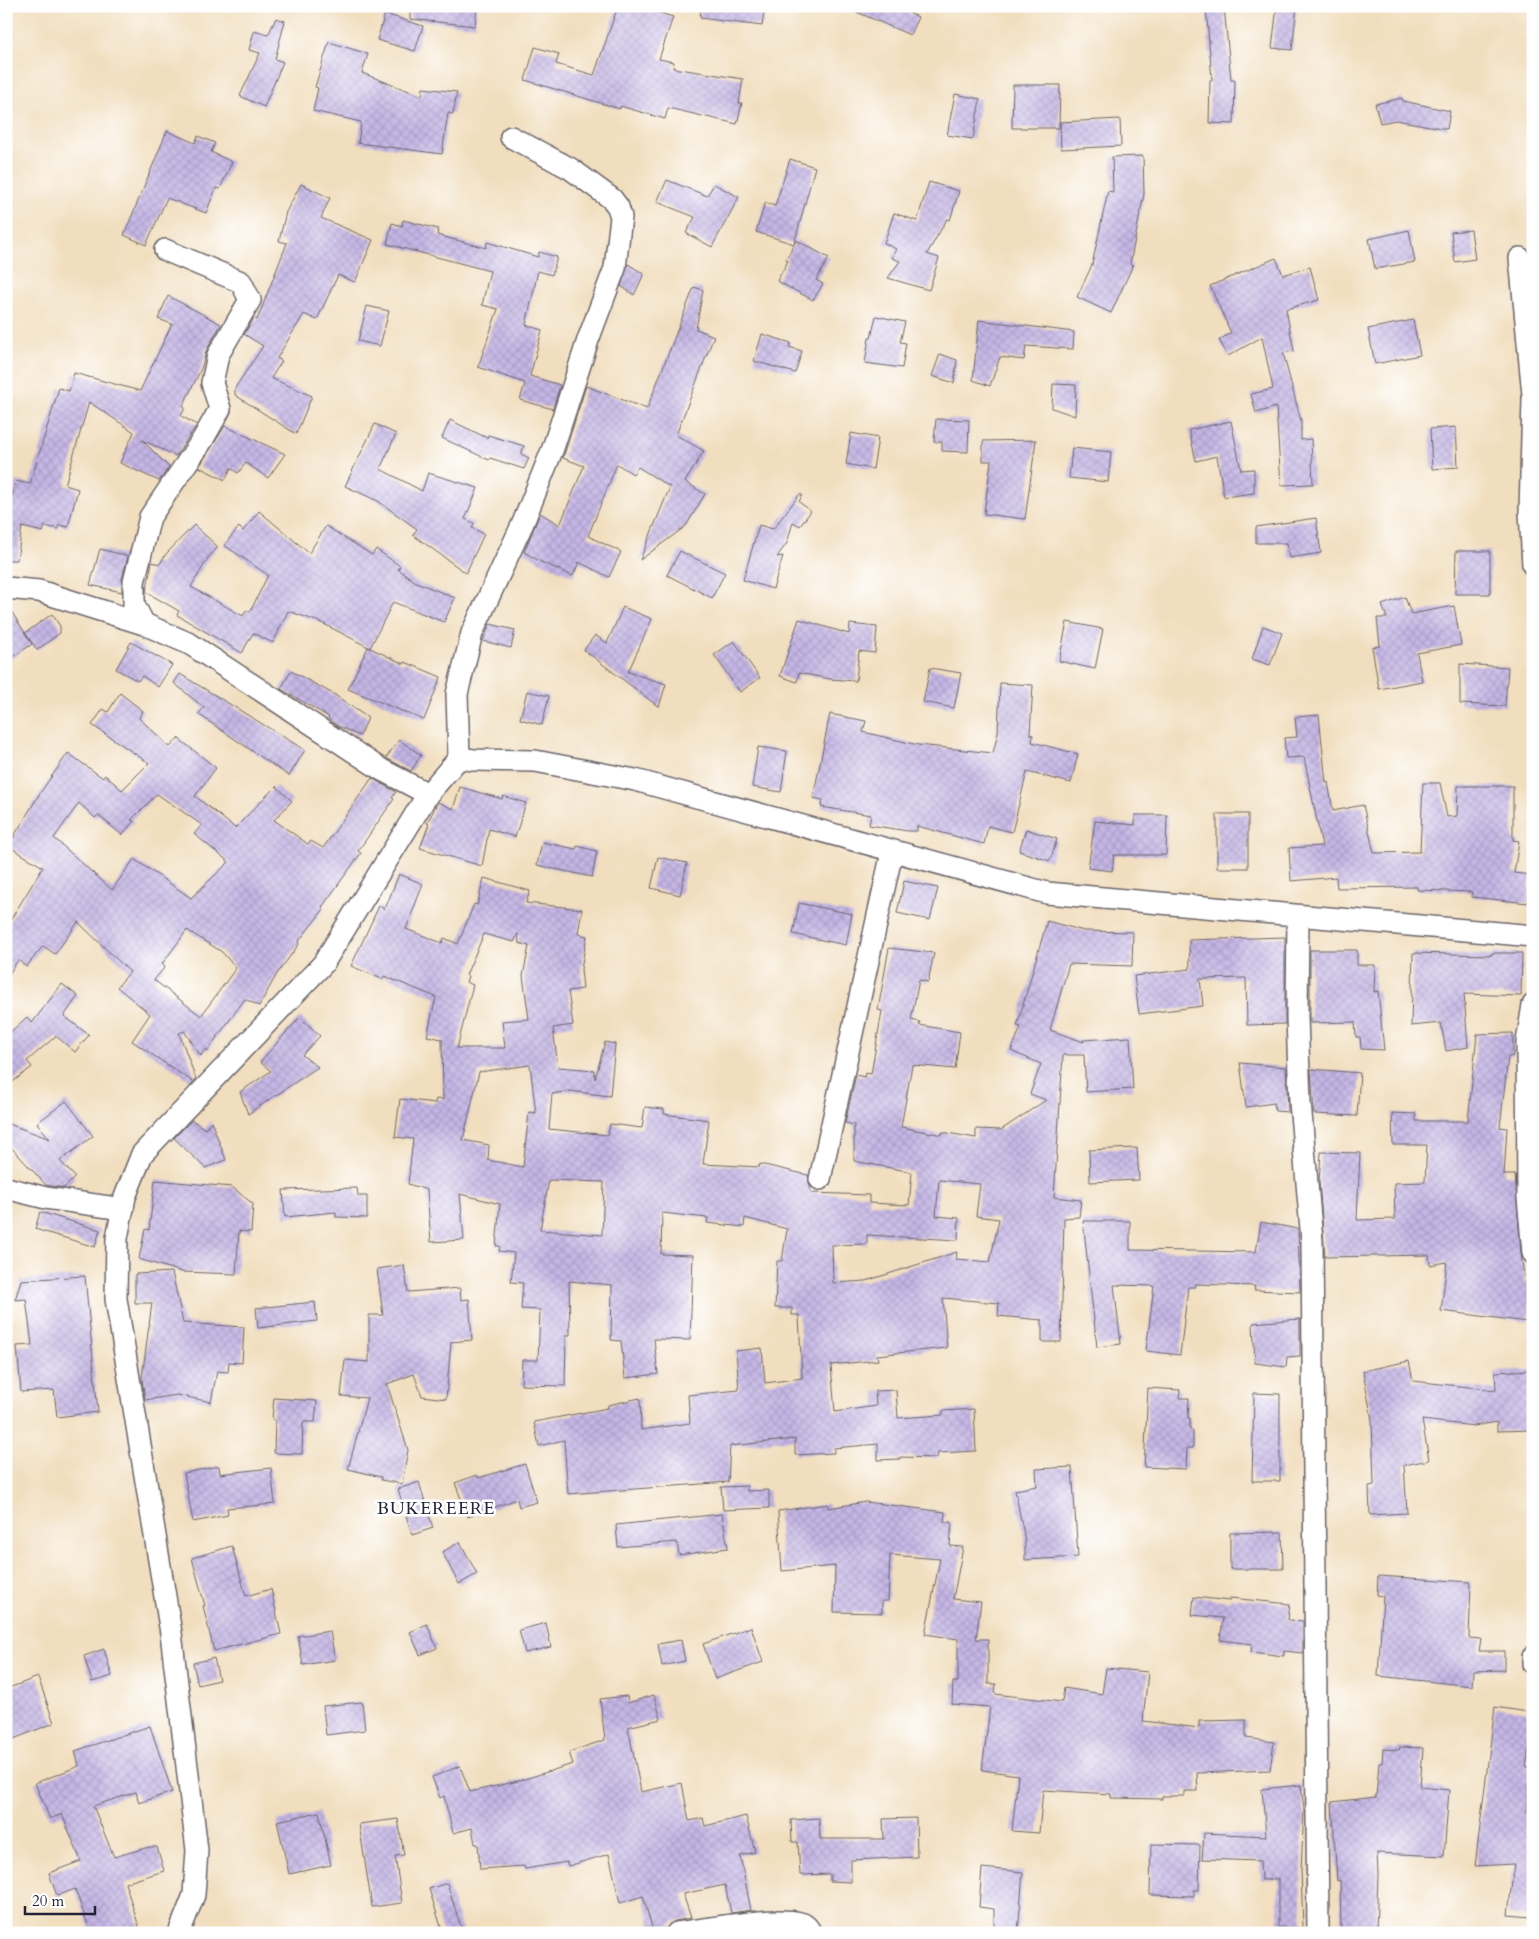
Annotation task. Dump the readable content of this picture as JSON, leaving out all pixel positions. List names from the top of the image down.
{
  "districts": ["BUKEREERE"],
  "scale_bar": "20 m"
}
